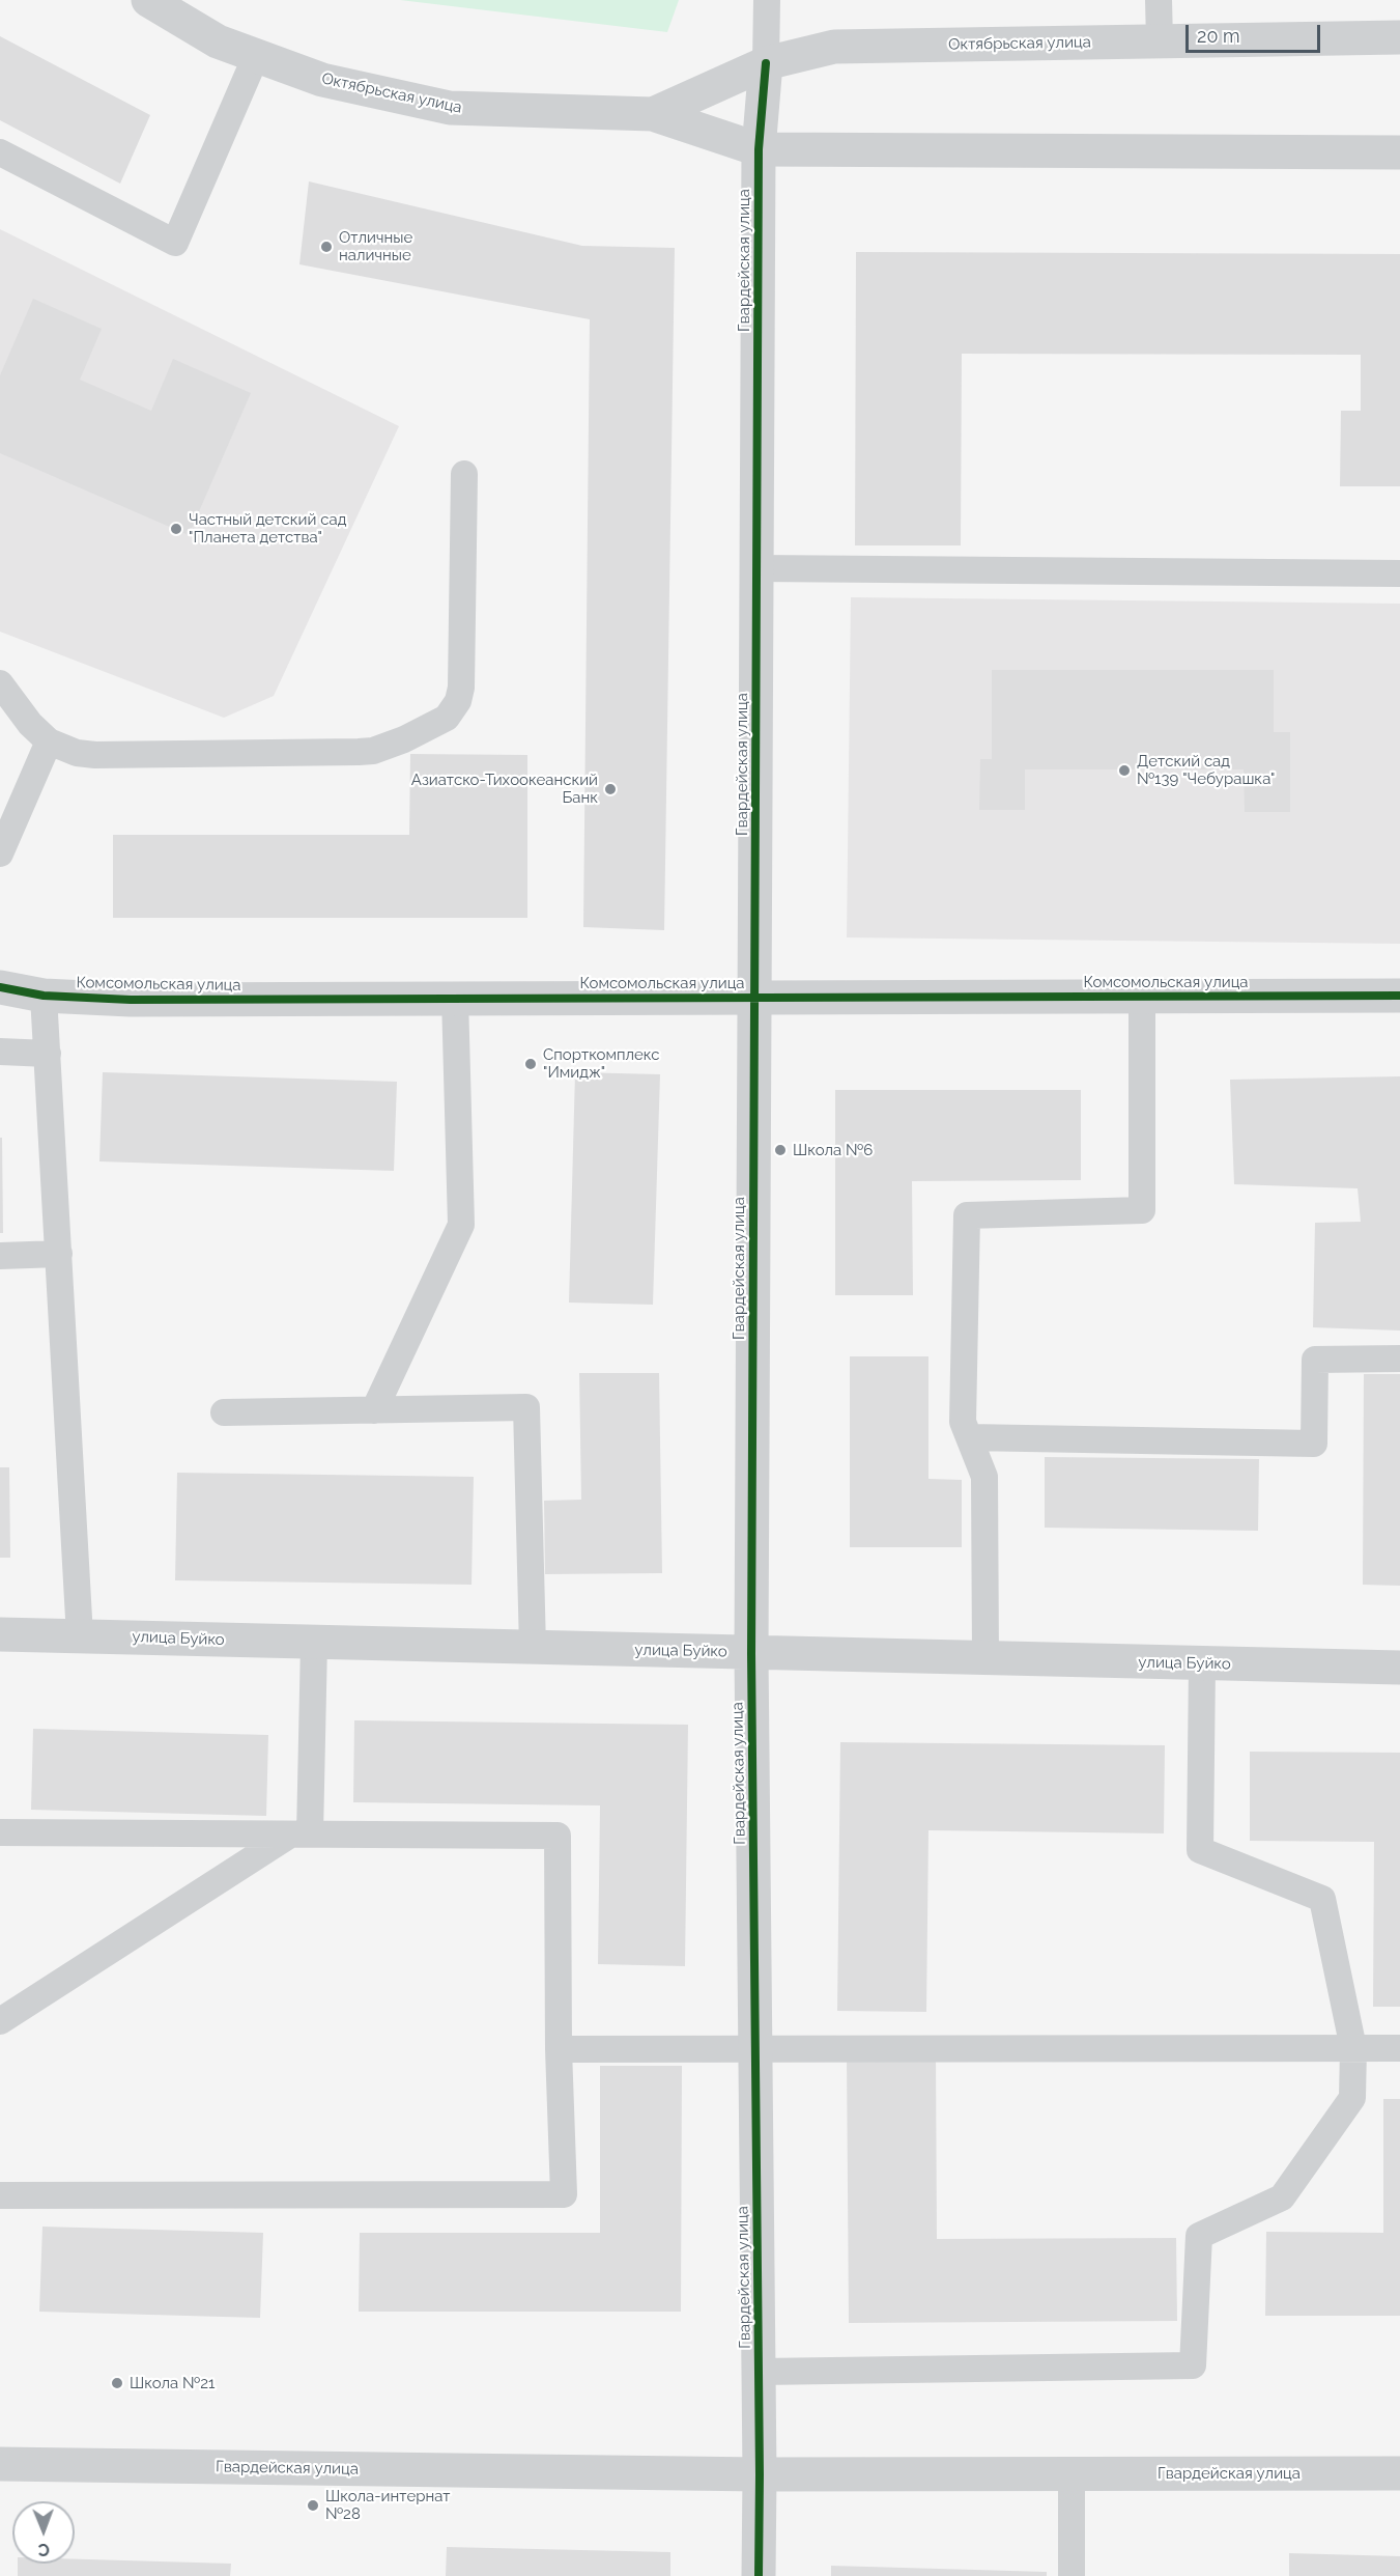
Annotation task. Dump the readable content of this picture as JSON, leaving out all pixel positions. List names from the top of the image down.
{
  "streets": {
    "street": [
      "Октябрьская улица",
      "Гвардейская улица",
      "Комсомольская улица",
      "улица Буйко"
    ]
  },
  "crossings": [
    ["Октябрьская улица", "Гвардейская улица"],
    ["Гвардейская улица", "Комсомольская улица"],
    ["Гвардейская улица", "улица Буйко"]
  ],
  "places": [
    "Отличные наличные",
    "Частный детский сад \"Планета детства\"",
    "Детский сад №139 \"Чебурашка\"",
    "Азиатско-Тихоокеанский Банк",
    "Спорткомплекс \"Имидж\"",
    "Школа №6",
    "Школа №21",
    "Школа-интернат №28"
  ],
  "scale_bar": "20 m",
  "north": "bottom"
}
